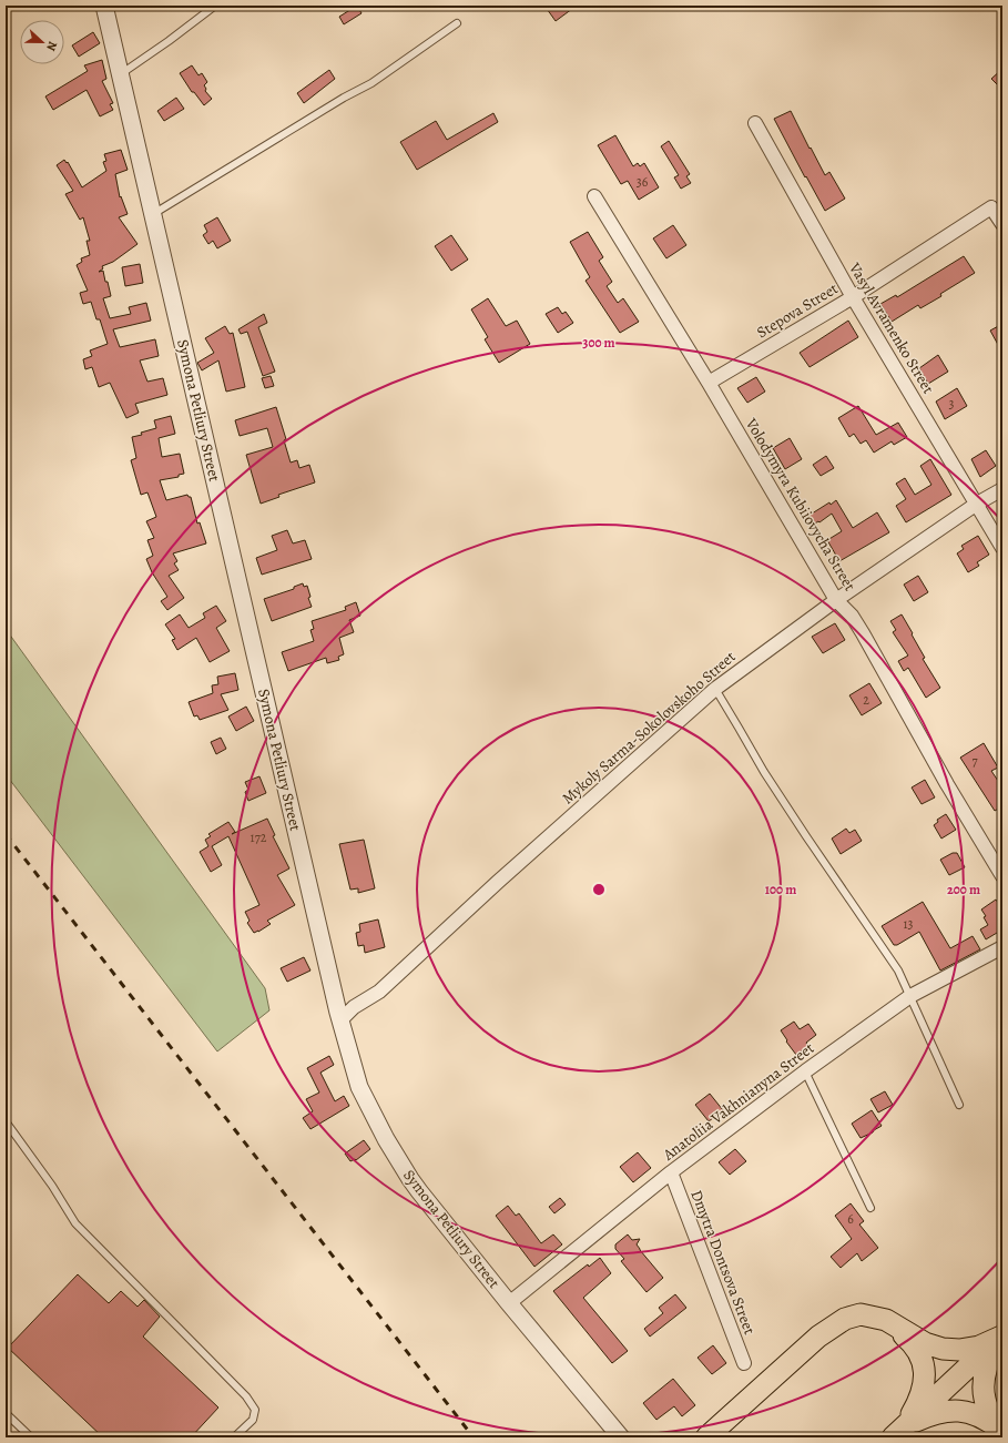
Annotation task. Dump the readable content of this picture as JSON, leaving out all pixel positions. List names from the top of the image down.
{
  "streets": {
    "street": [
      "Stepova Street",
      "Vasyl Avramenko Street",
      "Symona Petliury Street",
      "Volodymyra Kubiiovycha Street",
      "Mykoly Sarma-Sokolovskoho Street",
      "Anatoliia Vakhnianyna Street",
      "Dmytra Dontsova Street"
    ]
  },
  "crossings": [
    ["Stepova Street", "Vasyl Avramenko Street"],
    ["Stepova Street", "Volodymyra Kubiiovycha Street"],
    ["Vasyl Avramenko Street", "Mykoly Sarma-Sokolovskoho Street"],
    ["Symona Petliury Street", "Mykoly Sarma-Sokolovskoho Street"],
    ["Symona Petliury Street", "Anatoliia Vakhnianyna Street"],
    ["Volodymyra Kubiiovycha Street", "Mykoly Sarma-Sokolovskoho Street"],
    ["Anatoliia Vakhnianyna Street", "Dmytra Dontsova Street"]
  ],
  "house_numbers": [
    "36",
    "3",
    "2",
    "7",
    "172",
    "13",
    "6"
  ],
  "north": "right",
  "rings": ["300 m", "100 m", "200 m"]
}
